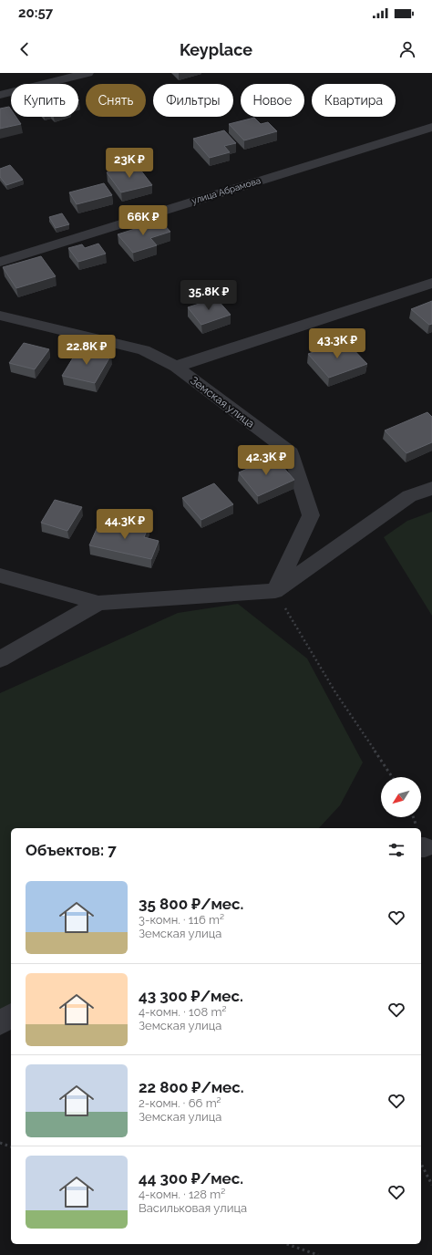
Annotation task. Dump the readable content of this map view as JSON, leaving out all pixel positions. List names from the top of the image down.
{
  "streets": {
    "street": ["улица Абрамова", "Земская улица"]
  },
  "north": "bottom left",
  "page": {
    "status": "20:57",
    "header": "Keyplace",
    "chip": [
      "Купить",
      "Снять",
      "Фильтры",
      "Новое",
      "Квартира"
    ],
    "price": [
      "23K ₽",
      "66K ₽",
      "35.8K ₽",
      "43.3K ₽",
      "22.8K ₽",
      "42.3K ₽",
      "44.3K ₽"
    ],
    "heading": "Объектов: 7",
    "list": [
      {
        "name": "35 800 ₽/мес.",
        "note": "3-комн. · 116 m² · Земская улица"
      },
      {
        "name": "43 300 ₽/мес.",
        "note": "4-комн. · 108 m² · Земская улица"
      },
      {
        "name": "22 800 ₽/мес.",
        "note": "2-комн. · 66 m² · Земская улица"
      },
      {
        "name": "44 300 ₽/мес.",
        "note": "4-комн. · 128 m² · Васильковая улица"
      }
    ]
  }
}
